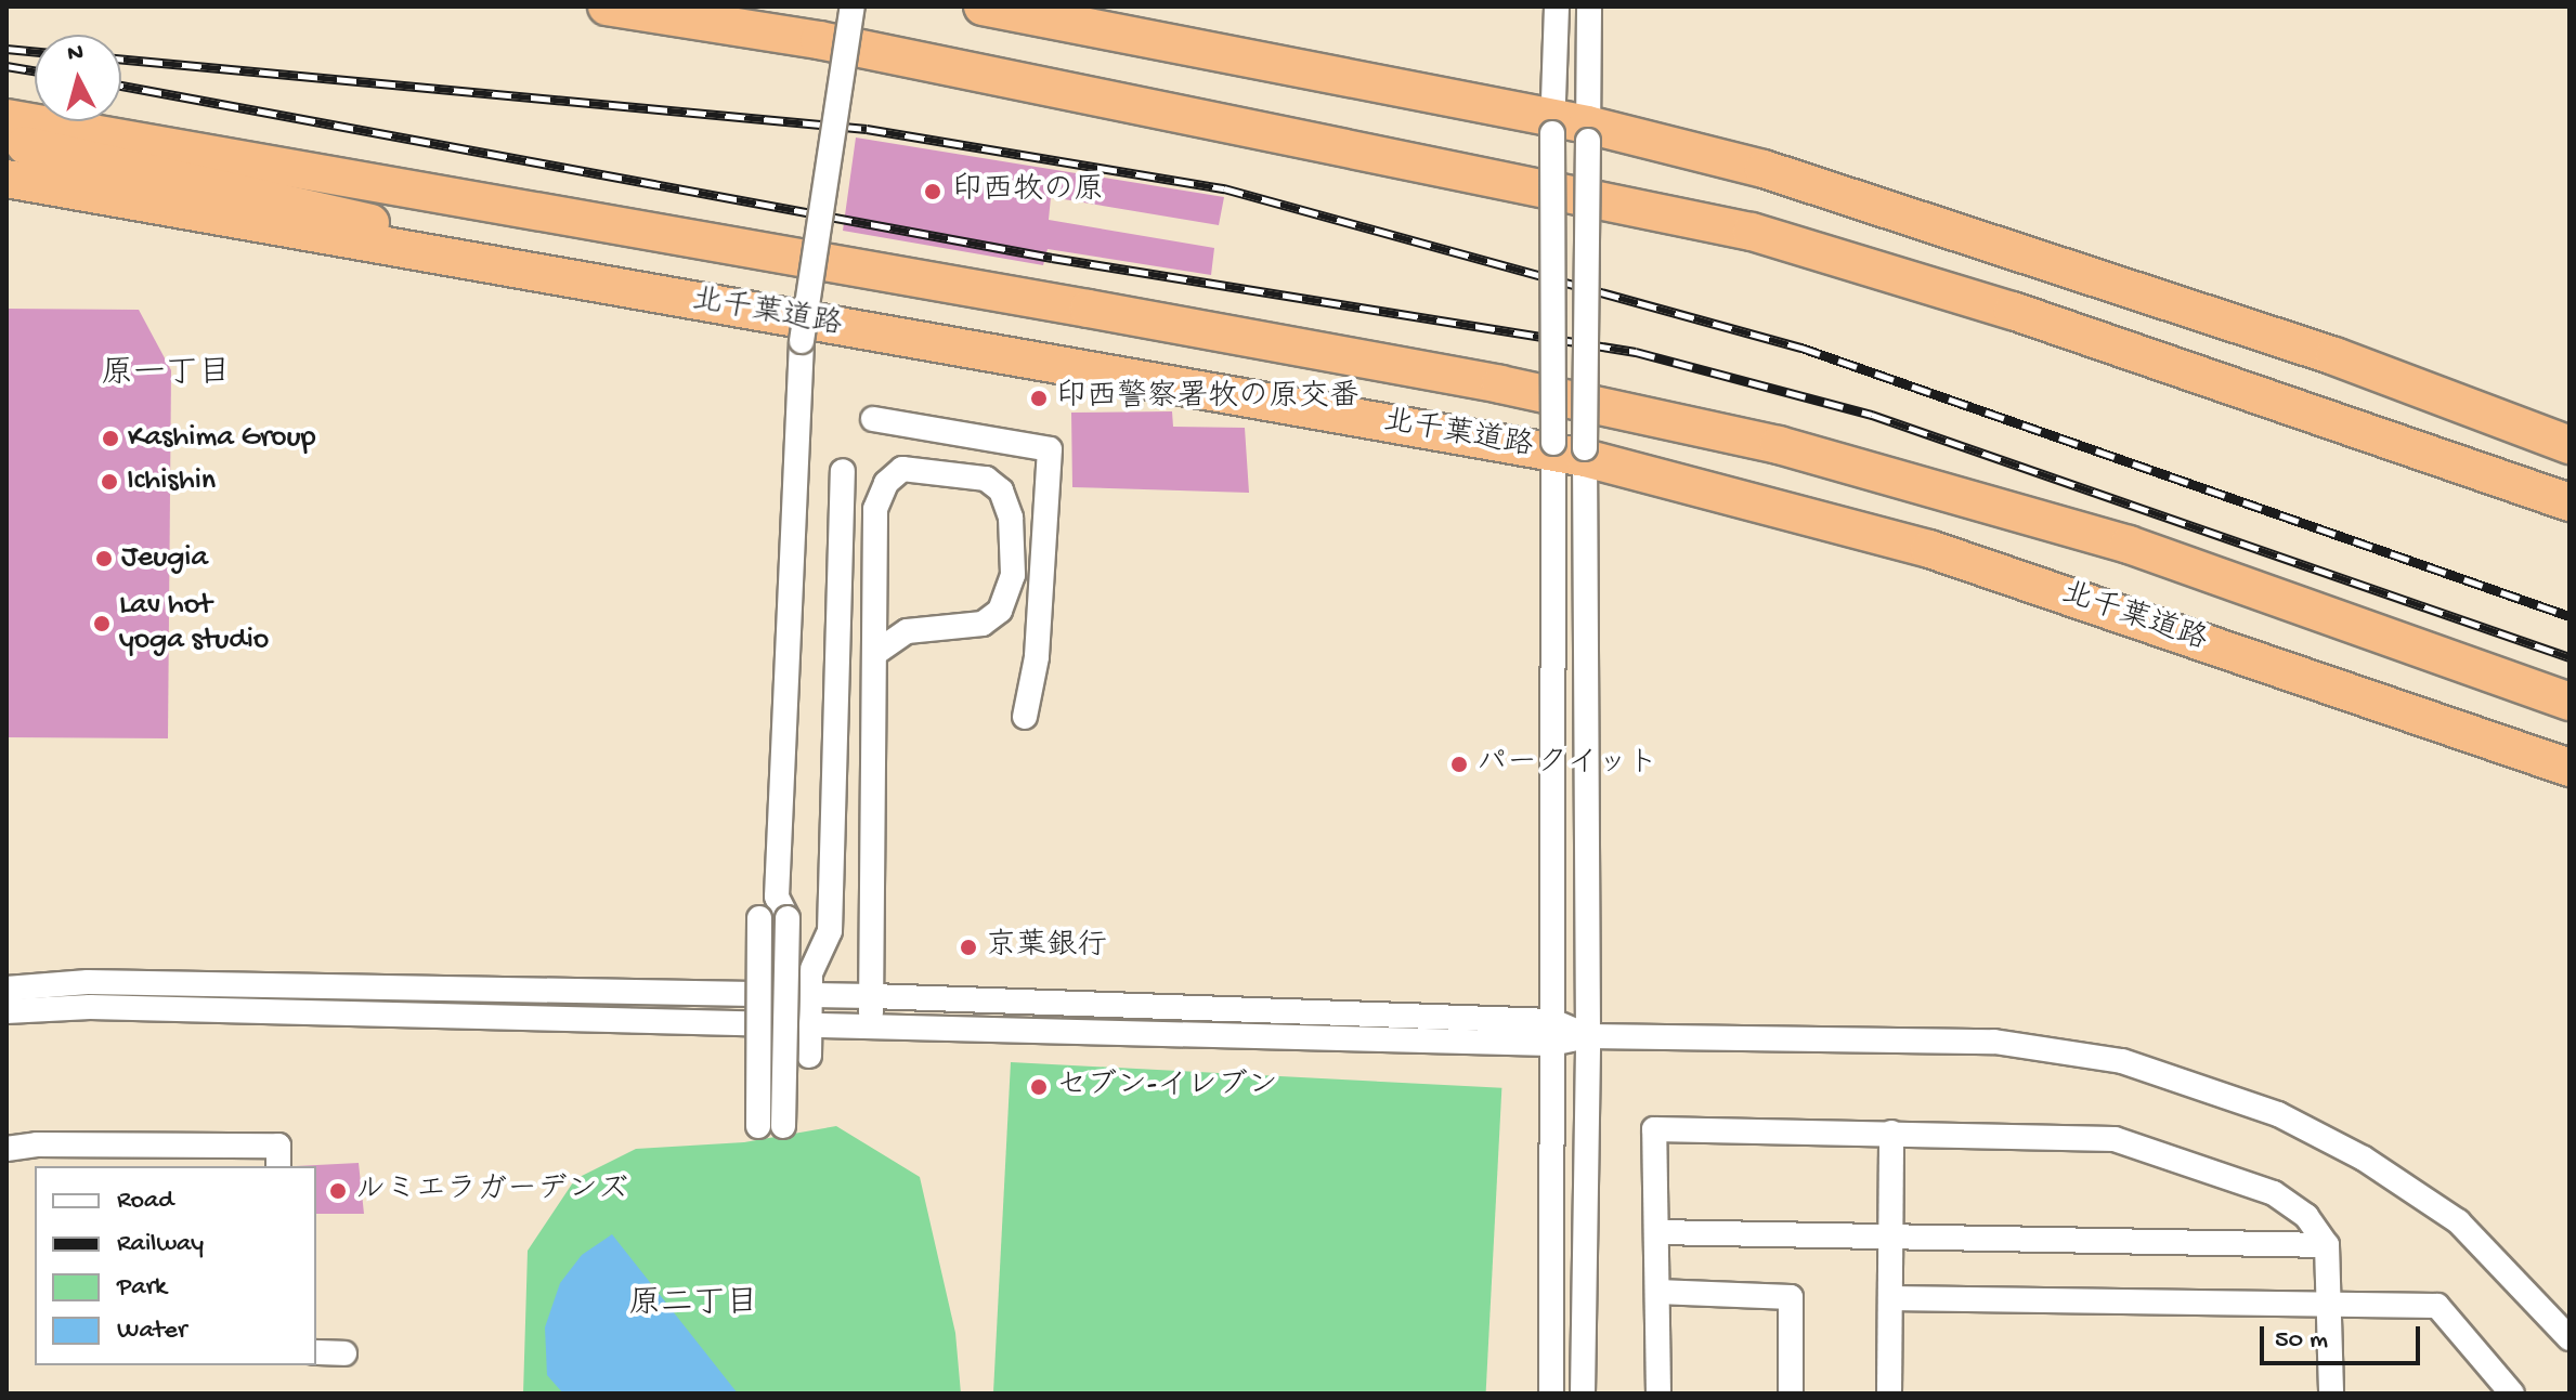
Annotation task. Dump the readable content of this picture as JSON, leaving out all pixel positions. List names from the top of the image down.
{
  "streets": {
    "highway": ["北千葉道路"]
  },
  "districts": ["原一丁目", "原二丁目"],
  "places": [
    "印西牧の原",
    "印西警察署牧の原交番",
    "Kashima Group",
    "Ichishin",
    "Jeugia",
    "Lav hot yoga studio",
    "パークイット",
    "京葉銀行",
    "セブン-イレブン",
    "ルミエラガーデンズ"
  ],
  "legend": [
    "Road",
    "Railway",
    "Park",
    "Water"
  ],
  "scale_bar": "50 m",
  "north": "top"
}
